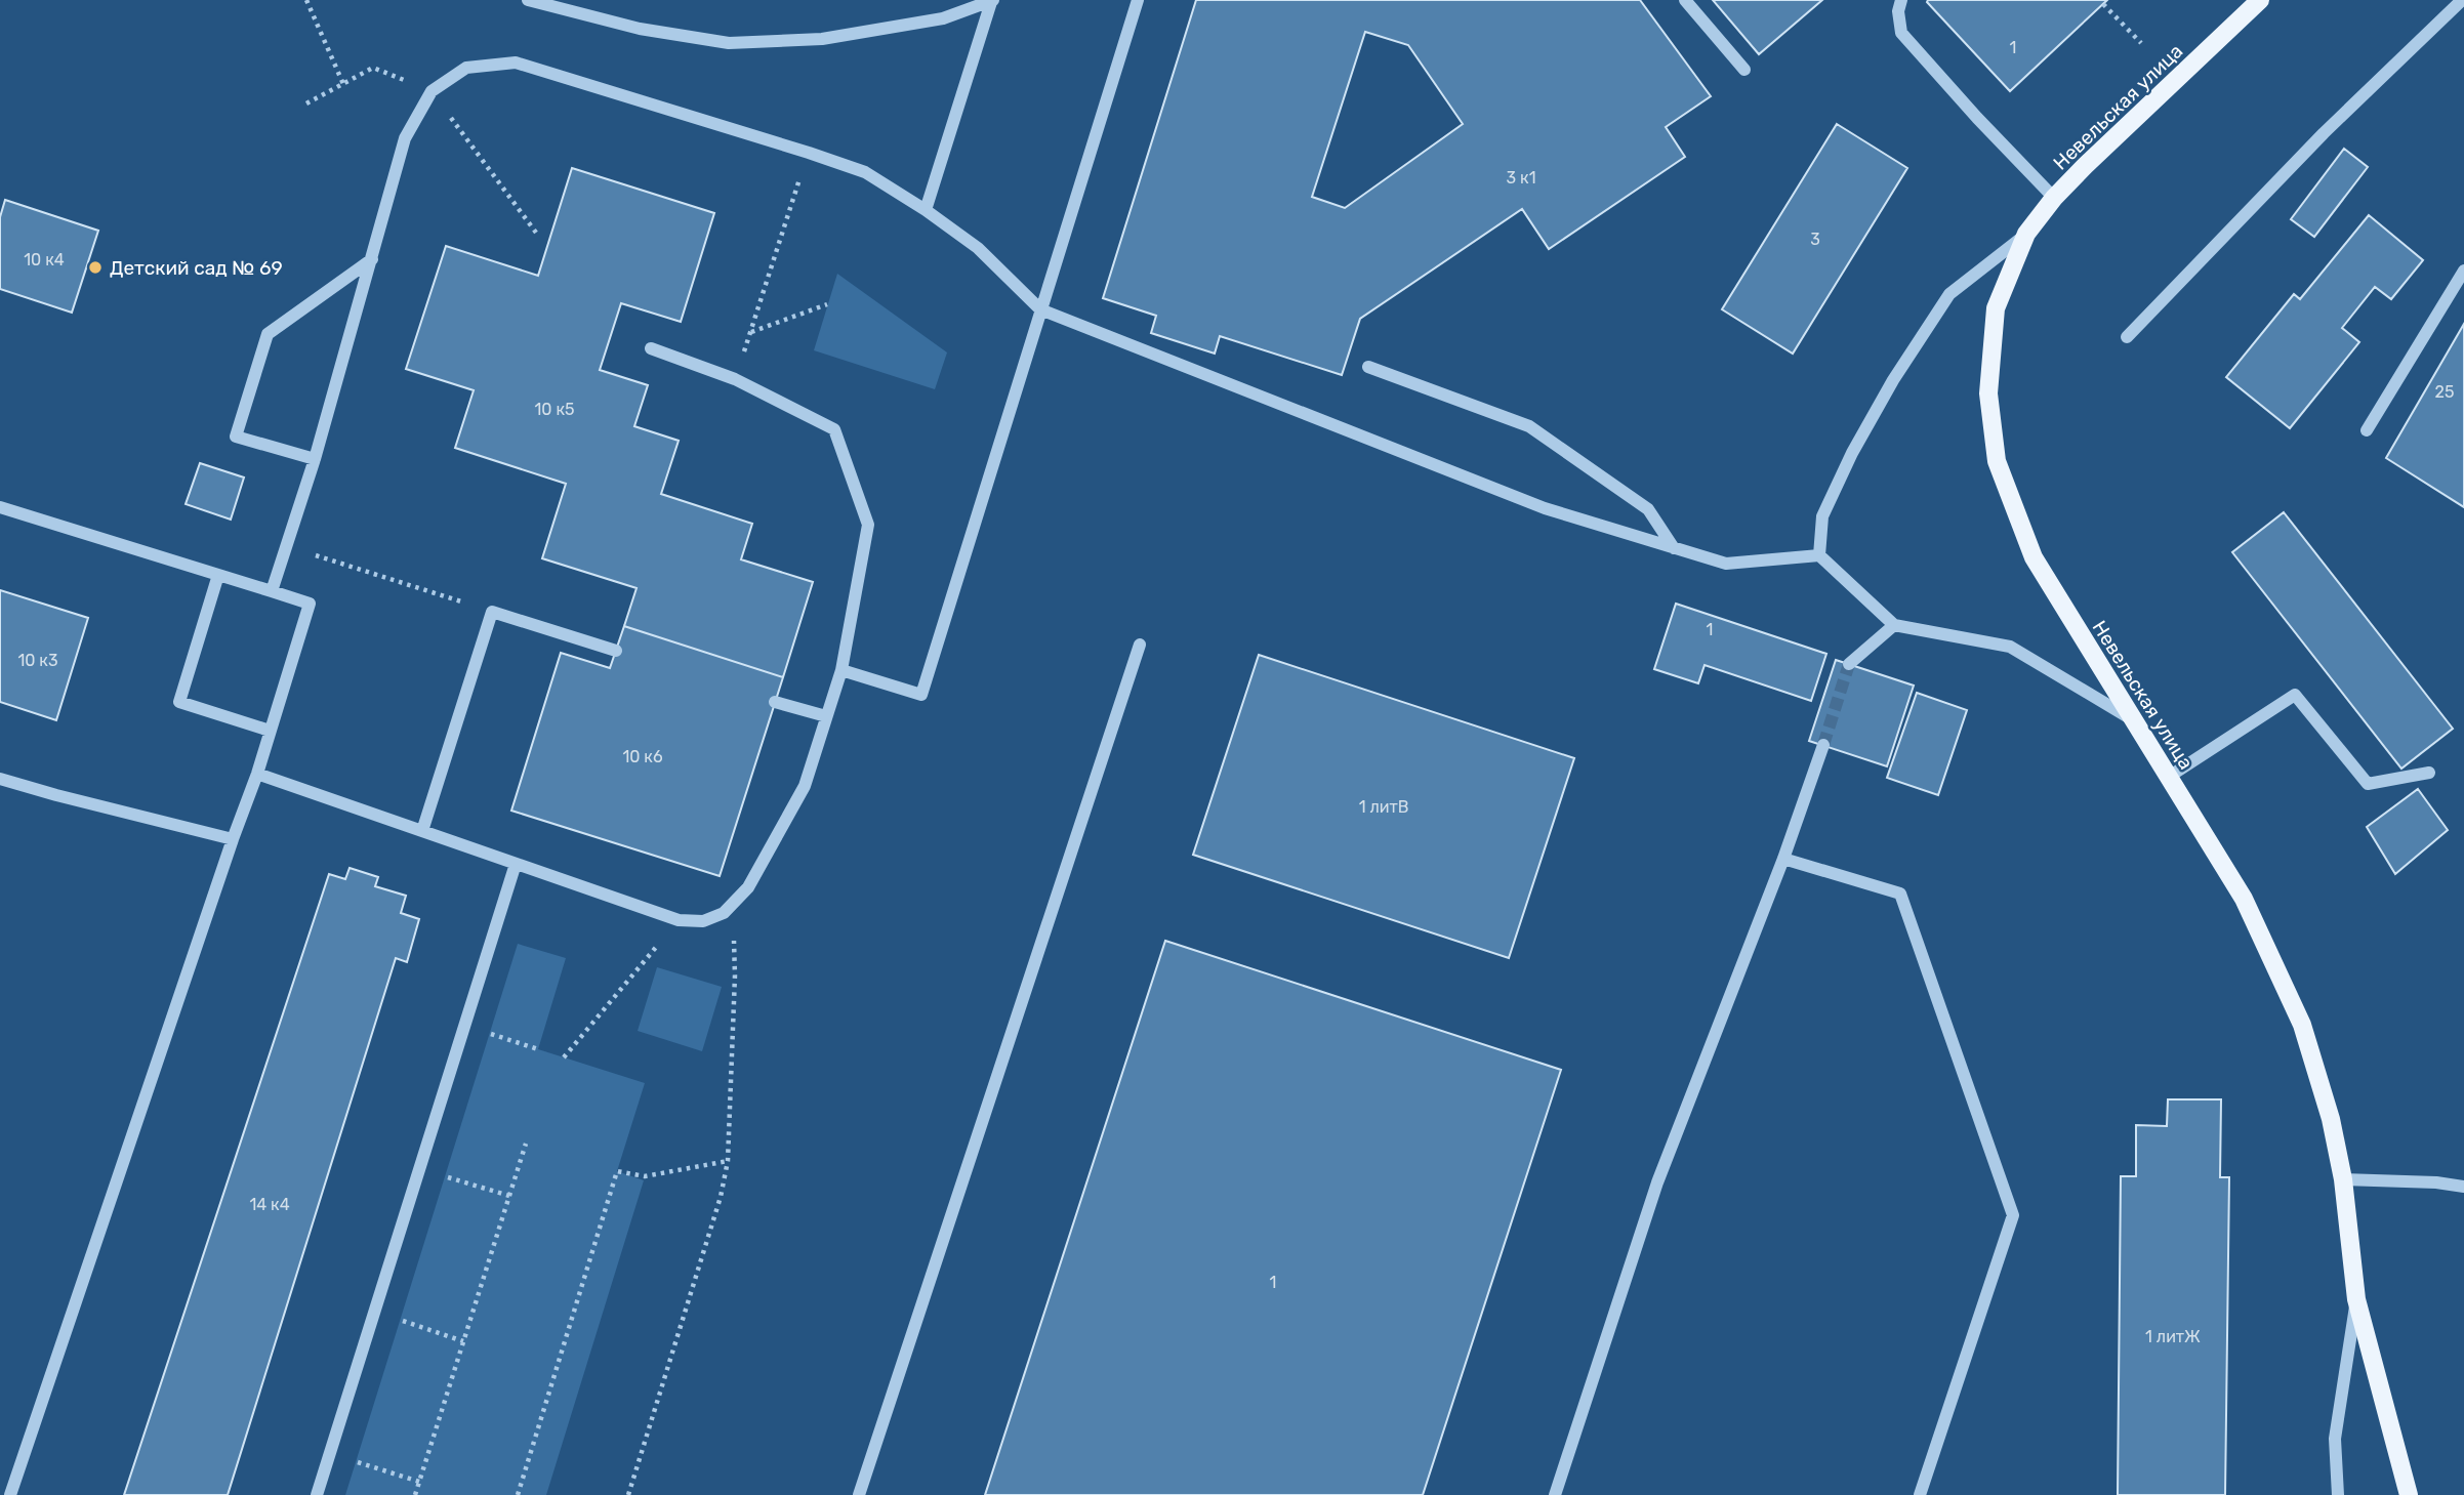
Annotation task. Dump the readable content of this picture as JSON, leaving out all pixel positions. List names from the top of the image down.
{
  "streets": {
    "main road": ["Невельская улица"]
  },
  "places": ["Детский сад № 69"],
  "house_numbers": [
    "1",
    "3 к1",
    "3",
    "10 к4",
    "25",
    "10 к5",
    "1",
    "10 к3",
    "10 к6",
    "1 литВ",
    "14 к4",
    "1",
    "1 литЖ"
  ]
}
